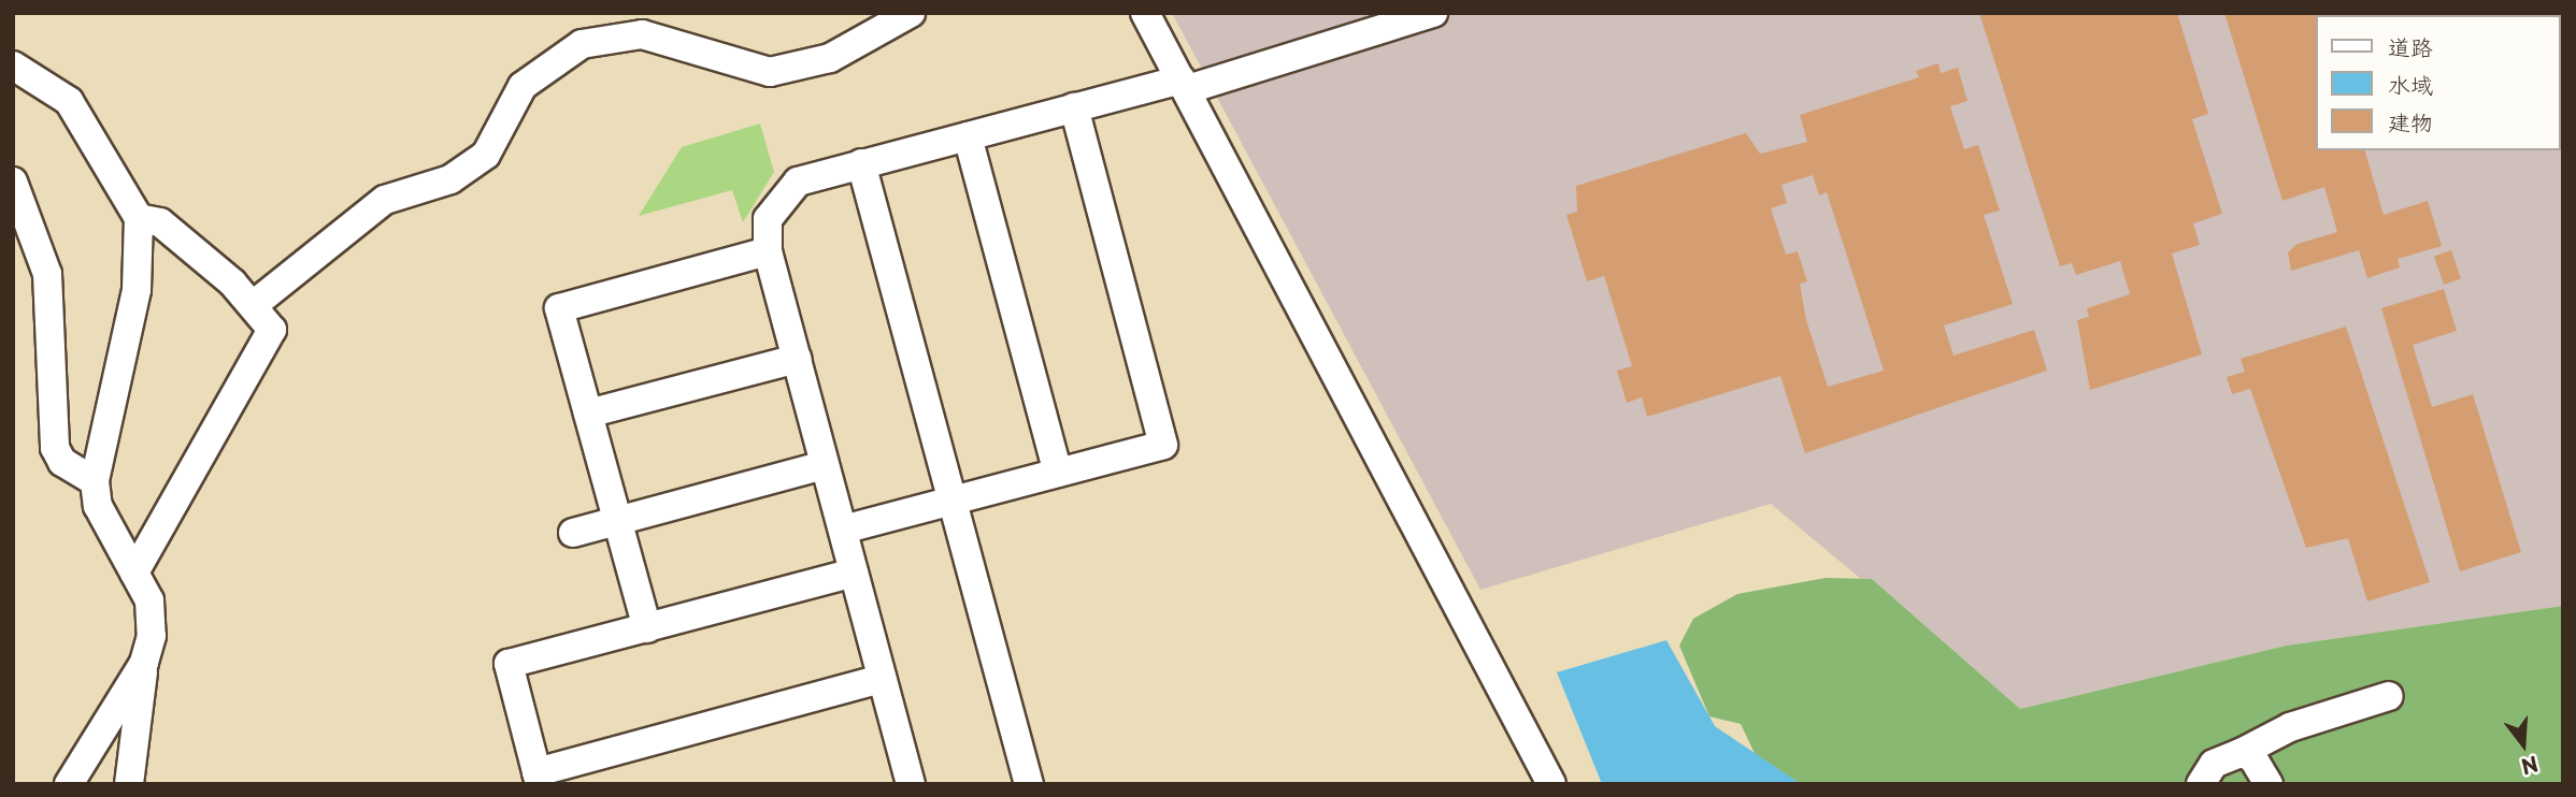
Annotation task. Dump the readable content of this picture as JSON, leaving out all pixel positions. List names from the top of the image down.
{
  "legend": ["道路", "水域", "建物"],
  "north": "bottom"
}
